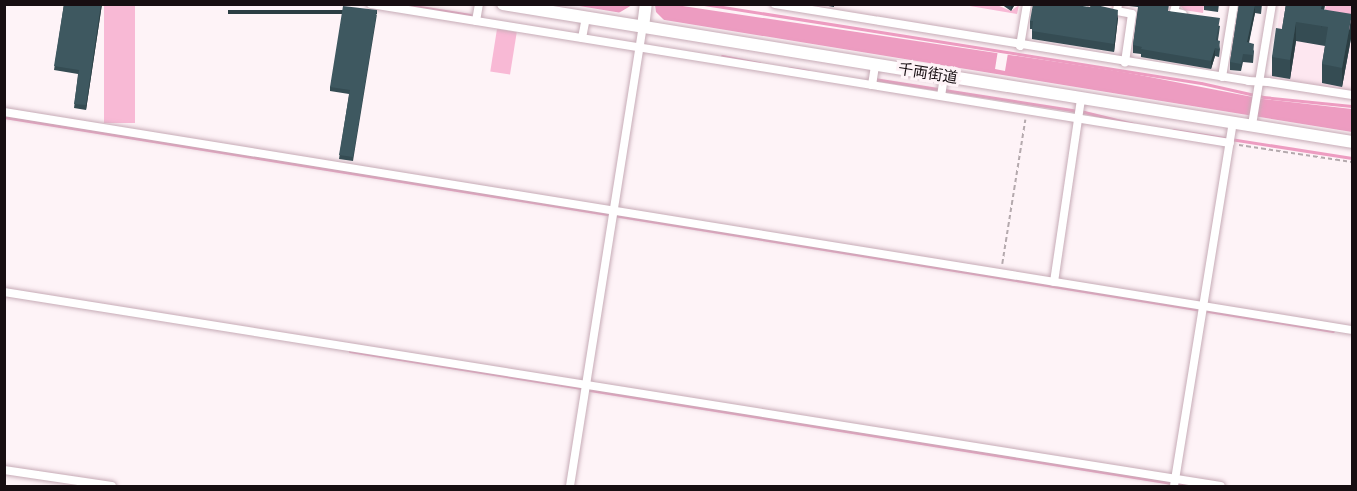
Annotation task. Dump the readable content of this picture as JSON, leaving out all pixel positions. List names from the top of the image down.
{
  "streets": {
    "street": ["千両街道"]
  }
}
